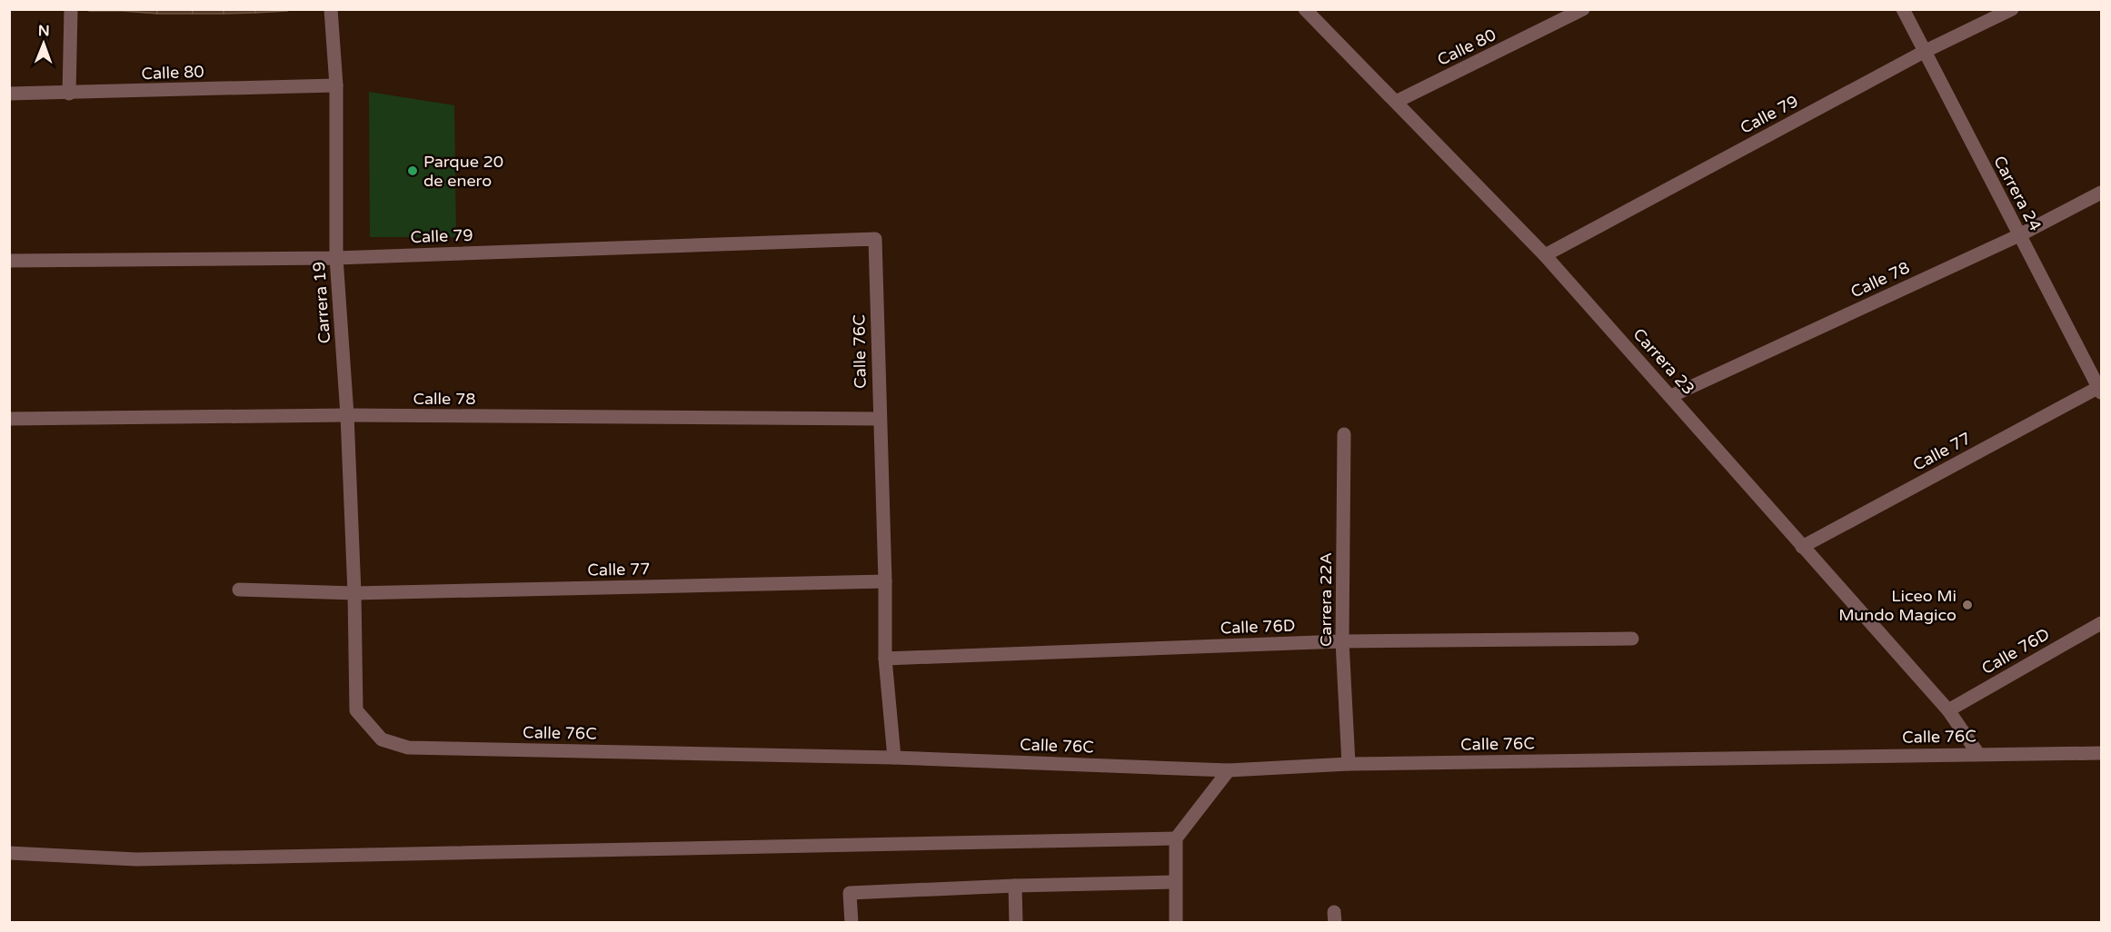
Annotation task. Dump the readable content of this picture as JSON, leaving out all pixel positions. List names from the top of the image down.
{
  "streets": {
    "street": [
      "Calle 80",
      "Calle 79",
      "Carrera 24",
      "Calle 78",
      "Carrera 19",
      "Calle 76C",
      "Carrera 23",
      "Calle 77",
      "Carrera 22A",
      "Calle 76D"
    ]
  },
  "crossings": [
    ["Calle 80", "Carrera 19"],
    ["Calle 80", "Carrera 23"],
    ["Calle 79", "Carrera 24"],
    ["Calle 79", "Carrera 19"],
    ["Calle 79", "Calle 76C"],
    ["Calle 79", "Carrera 23"],
    ["Carrera 24", "Calle 78"],
    ["Carrera 24", "Calle 77"],
    ["Calle 78", "Carrera 19"],
    ["Calle 78", "Calle 76C"],
    ["Calle 78", "Carrera 23"],
    ["Carrera 19", "Calle 76C"],
    ["Carrera 19", "Calle 77"],
    ["Calle 76C", "Carrera 23"],
    ["Calle 76C", "Calle 77"],
    ["Calle 76C", "Carrera 22A"],
    ["Calle 76C", "Calle 76D"],
    ["Carrera 23", "Calle 77"],
    ["Carrera 23", "Calle 76D"],
    ["Carrera 22A", "Calle 76D"]
  ],
  "places": ["Parque 20 de enero", "Liceo Mi Mundo Magico"],
  "north": "top"
}
